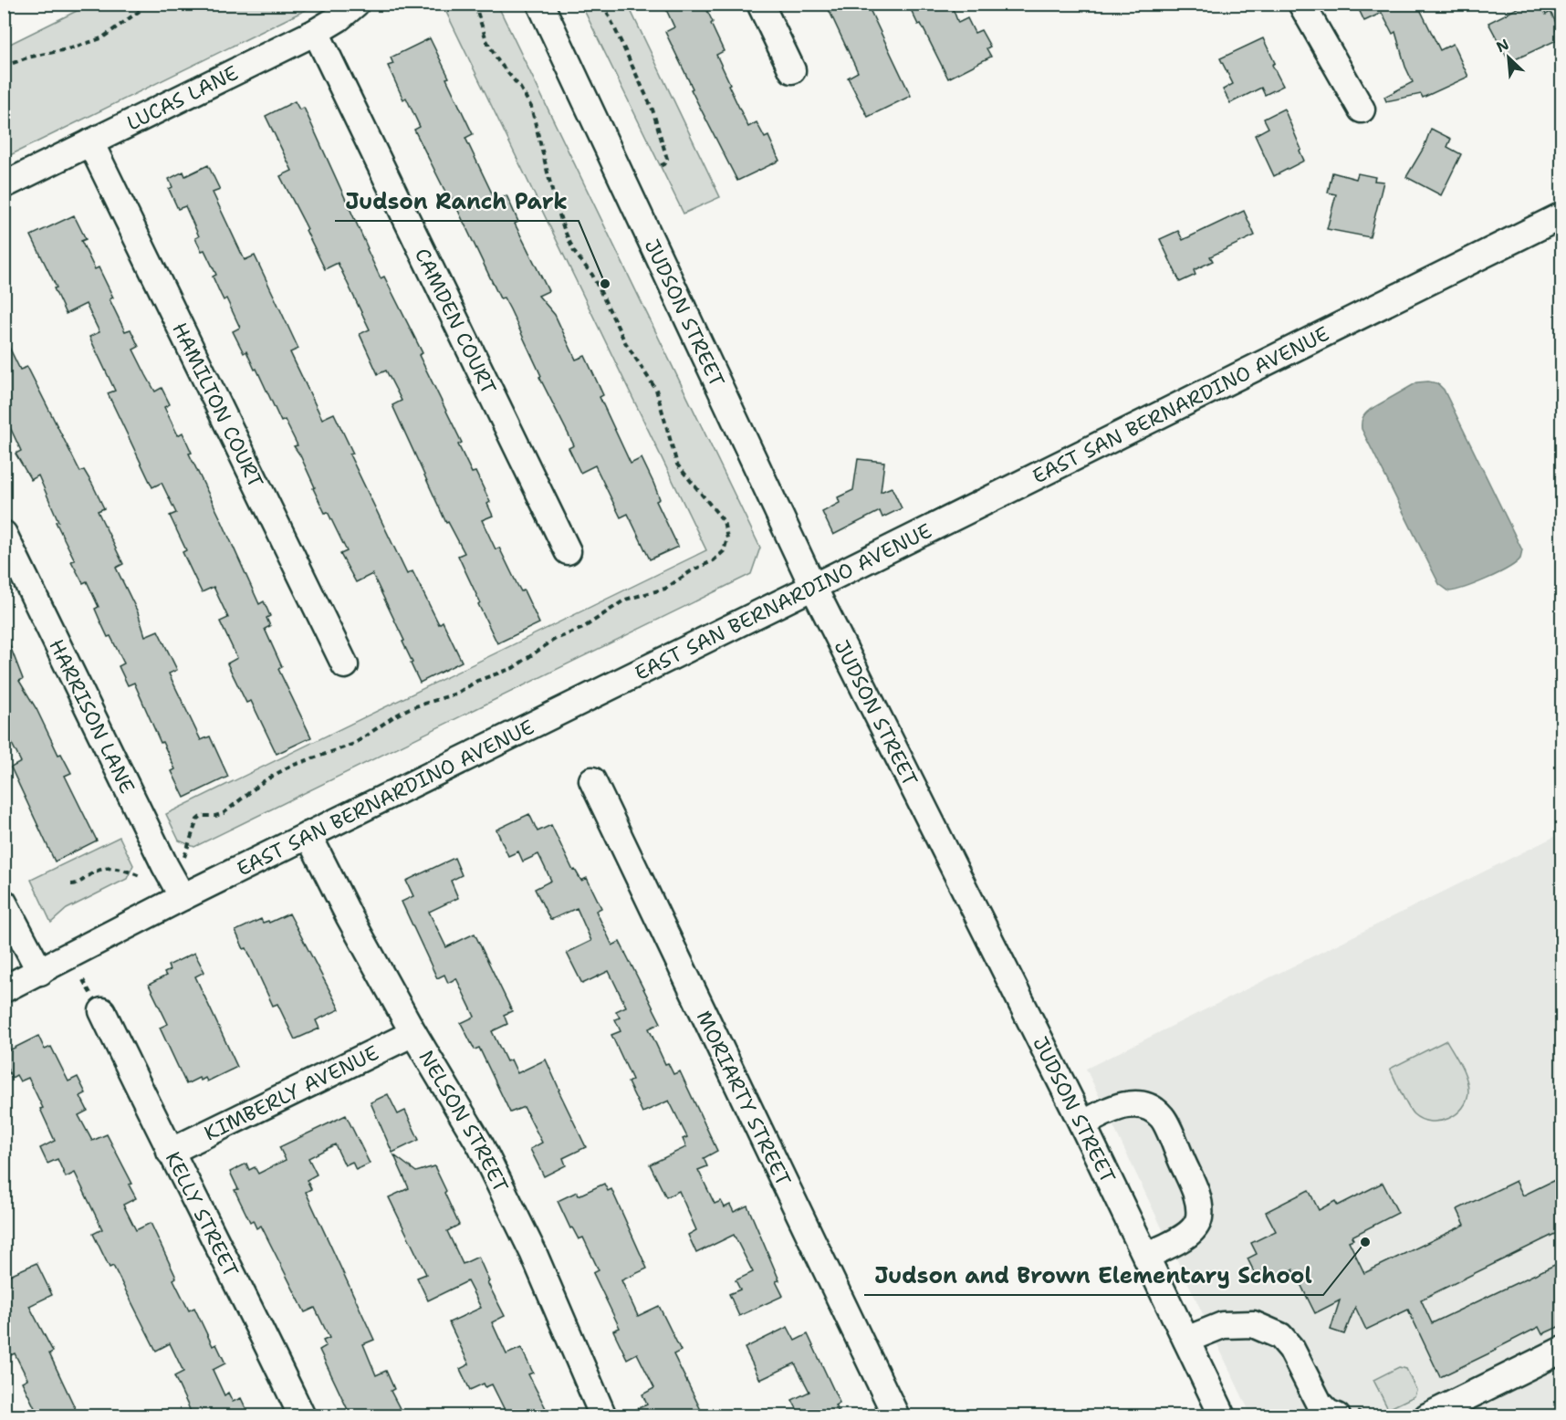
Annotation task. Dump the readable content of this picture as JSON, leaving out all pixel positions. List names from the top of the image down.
{
  "streets": {
    "street": [
      "LUCAS LANE",
      "JUDSON STREET",
      "CAMDEN COURT",
      "HAMILTON COURT",
      "EAST SAN BERNARDINO AVENUE",
      "HARRISON LANE",
      "KIMBERLY AVENUE",
      "MORIARTY STREET",
      "NELSON STREET",
      "KELLY STREET"
    ]
  },
  "crossings": [
    ["LUCAS LANE", "CAMDEN COURT"],
    ["LUCAS LANE", "HAMILTON COURT"],
    ["JUDSON STREET", "EAST SAN BERNARDINO AVENUE"],
    ["EAST SAN BERNARDINO AVENUE", "HARRISON LANE"],
    ["EAST SAN BERNARDINO AVENUE", "NELSON STREET"],
    ["KIMBERLY AVENUE", "NELSON STREET"],
    ["KIMBERLY AVENUE", "KELLY STREET"]
  ],
  "places": ["Judson Ranch Park", "Judson and Brown Elementary School"],
  "north": "top left"
}
